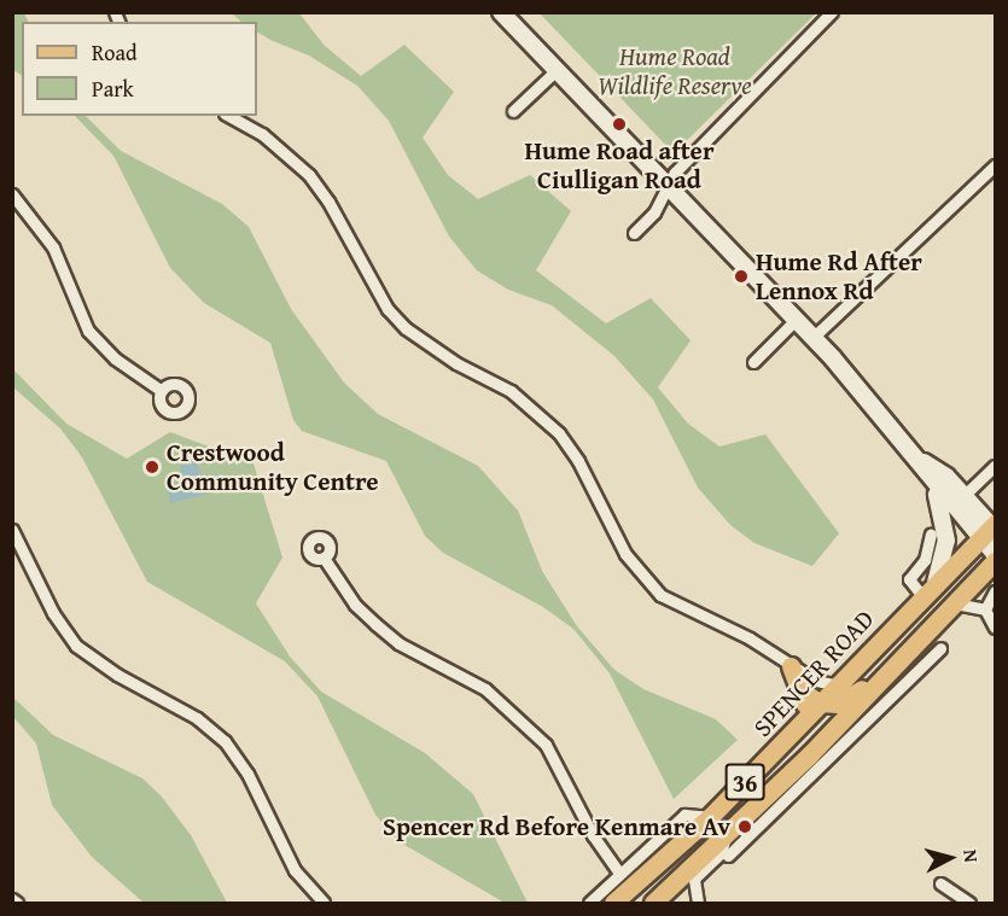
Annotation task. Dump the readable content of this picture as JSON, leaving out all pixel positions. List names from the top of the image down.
{
  "streets": {
    "main road": ["SPENCER ROAD", "36"]
  },
  "parks": ["Hume Road Wildlife Reserve"],
  "places": [
    "Hume Road after Ciulligan Road",
    "Hume Rd After Lennox Rd",
    "Crestwood Community Centre",
    "Spencer Rd Before Kenmare Av"
  ],
  "legend": ["Road", "Park"],
  "north": "right"
}
